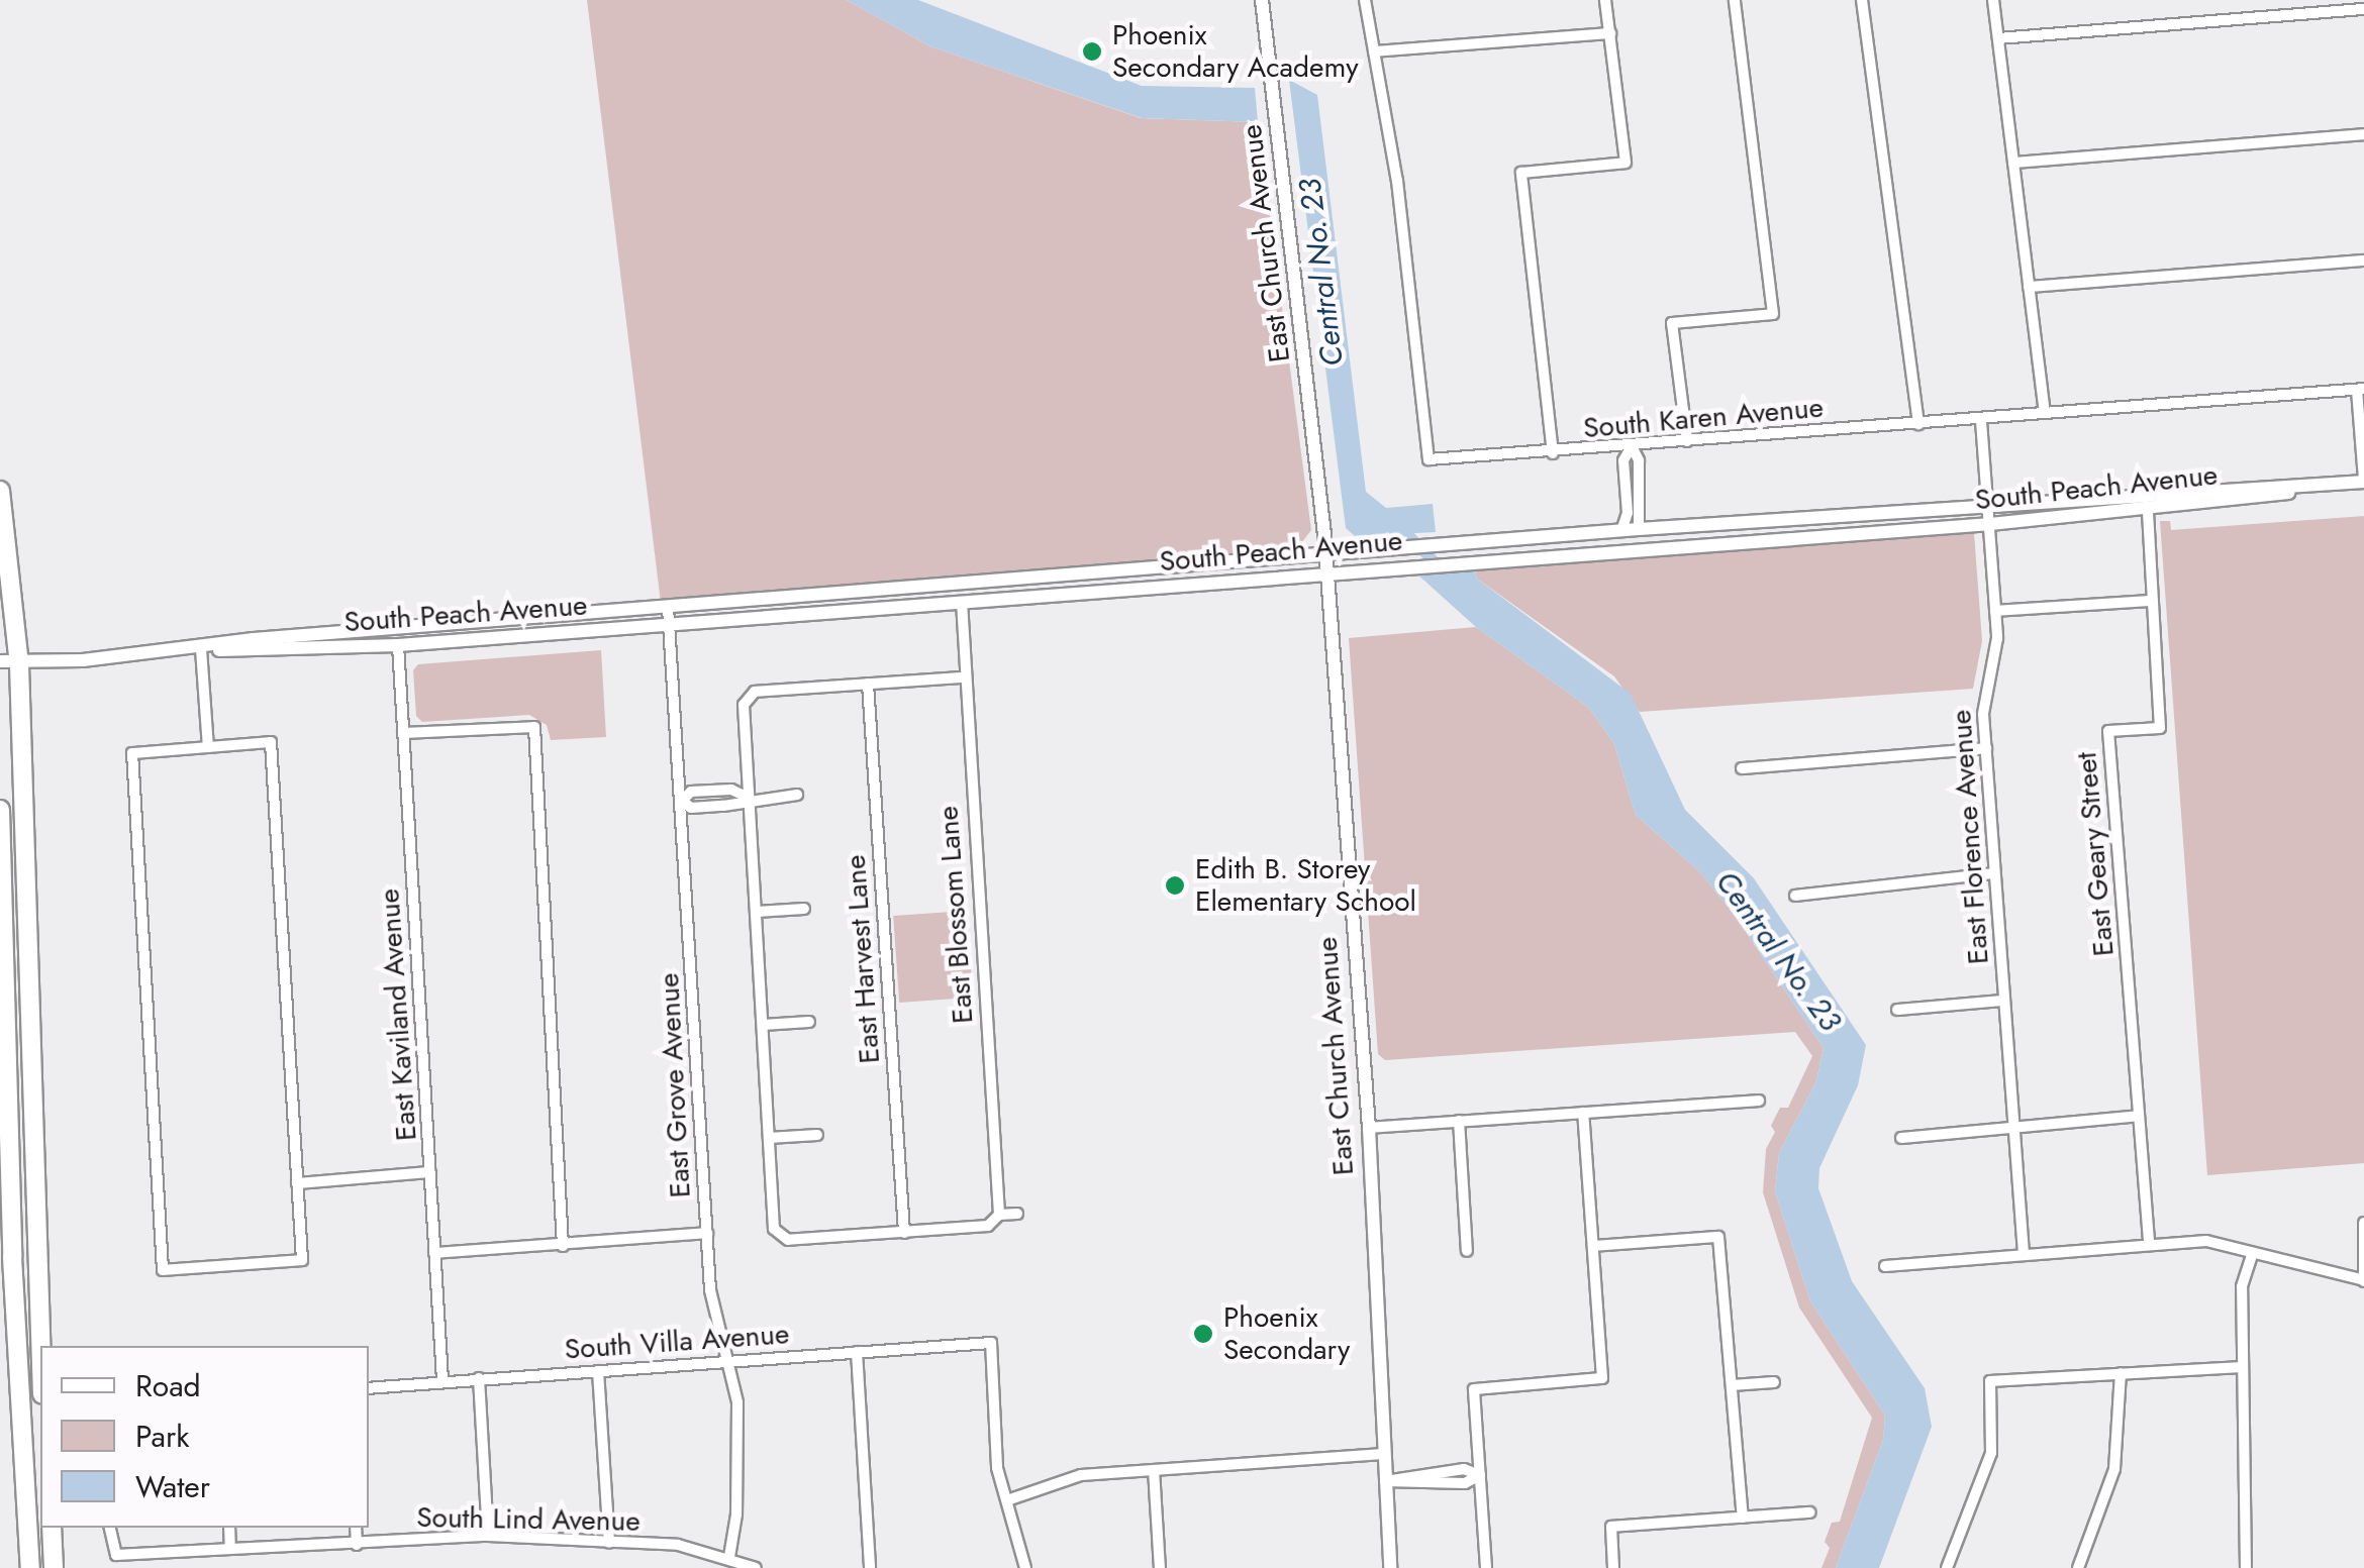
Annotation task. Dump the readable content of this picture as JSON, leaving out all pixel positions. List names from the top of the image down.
{
  "streets": {
    "street": [
      "East Church Avenue",
      "South Karen Avenue",
      "South Peach Avenue",
      "East Florence Avenue",
      "East Geary Street",
      "East Blossom Lane",
      "East Harvest Lane",
      "East Kaviland Avenue",
      "East Grove Avenue",
      "South Villa Avenue",
      "South Lind Avenue"
    ]
  },
  "crossings": [
    ["East Church Avenue", "South Peach Avenue"],
    ["South Karen Avenue", "East Florence Avenue"],
    ["South Peach Avenue", "East Florence Avenue"],
    ["South Peach Avenue", "East Geary Street"],
    ["South Peach Avenue", "East Blossom Lane"],
    ["South Peach Avenue", "East Kaviland Avenue"],
    ["South Peach Avenue", "East Grove Avenue"],
    ["East Kaviland Avenue", "South Villa Avenue"],
    ["East Grove Avenue", "South Villa Avenue"],
    ["East Grove Avenue", "South Lind Avenue"]
  ],
  "water": ["Central No. 23"],
  "places": ["Phoenix Secondary Academy", "Edith B. Storey Elementary School", "Phoenix Secondary"],
  "legend": ["Road", "Park", "Water"]
}
